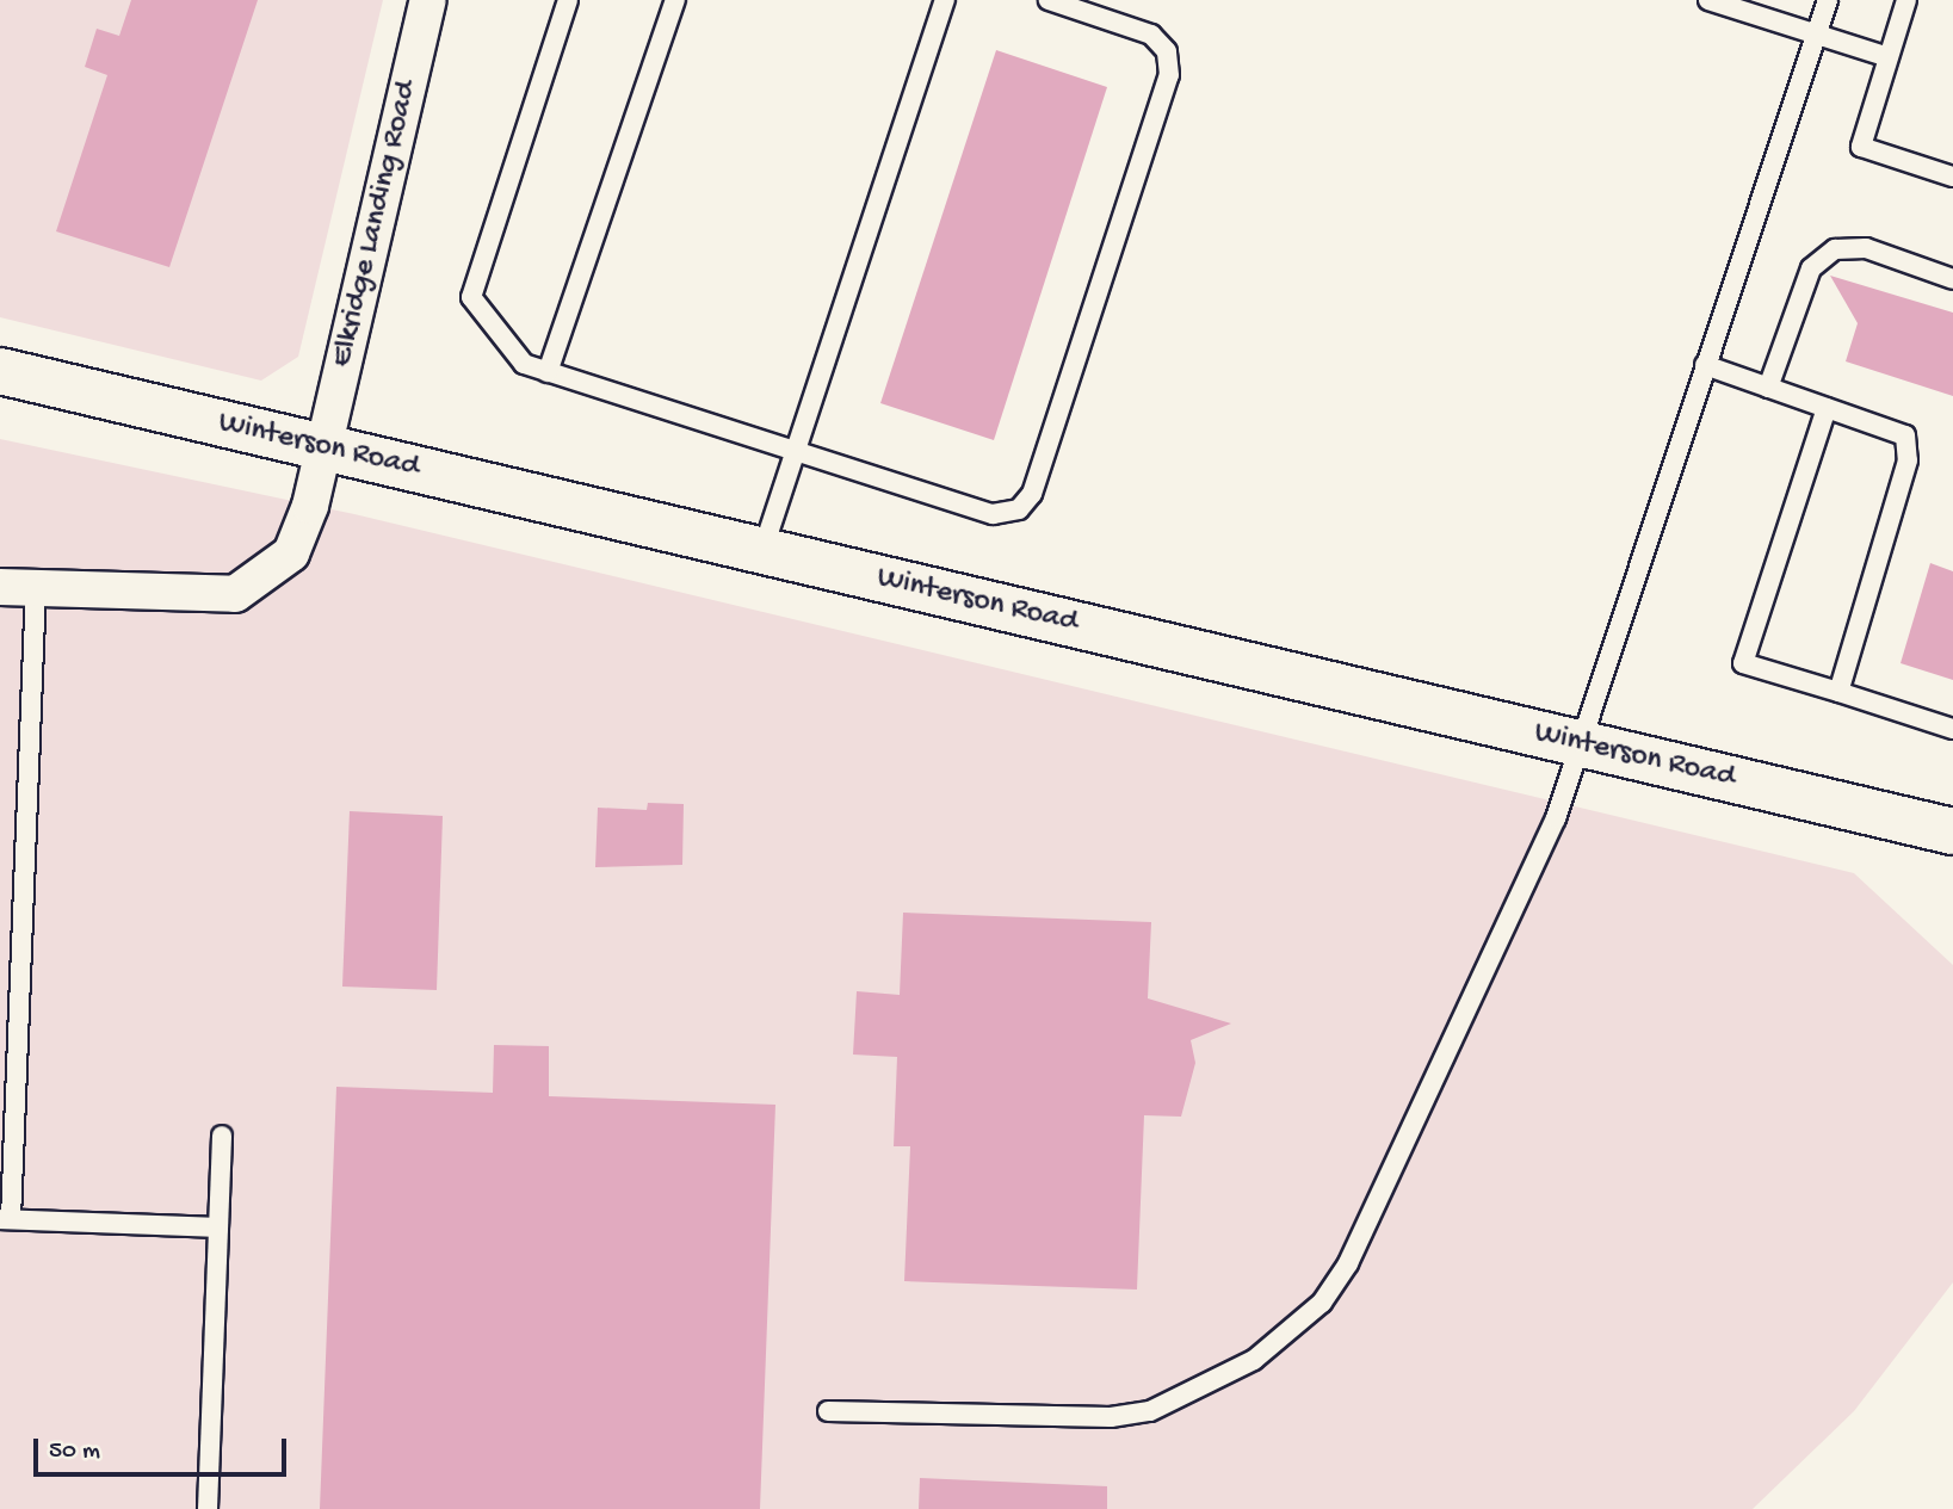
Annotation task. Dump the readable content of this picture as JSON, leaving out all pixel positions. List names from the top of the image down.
{
  "streets": {
    "street": ["Elkridge Landing Road", "Winterson Road"]
  },
  "crossings": [
    ["Elkridge Landing Road", "Winterson Road"]
  ],
  "scale_bar": "50 m"
}
